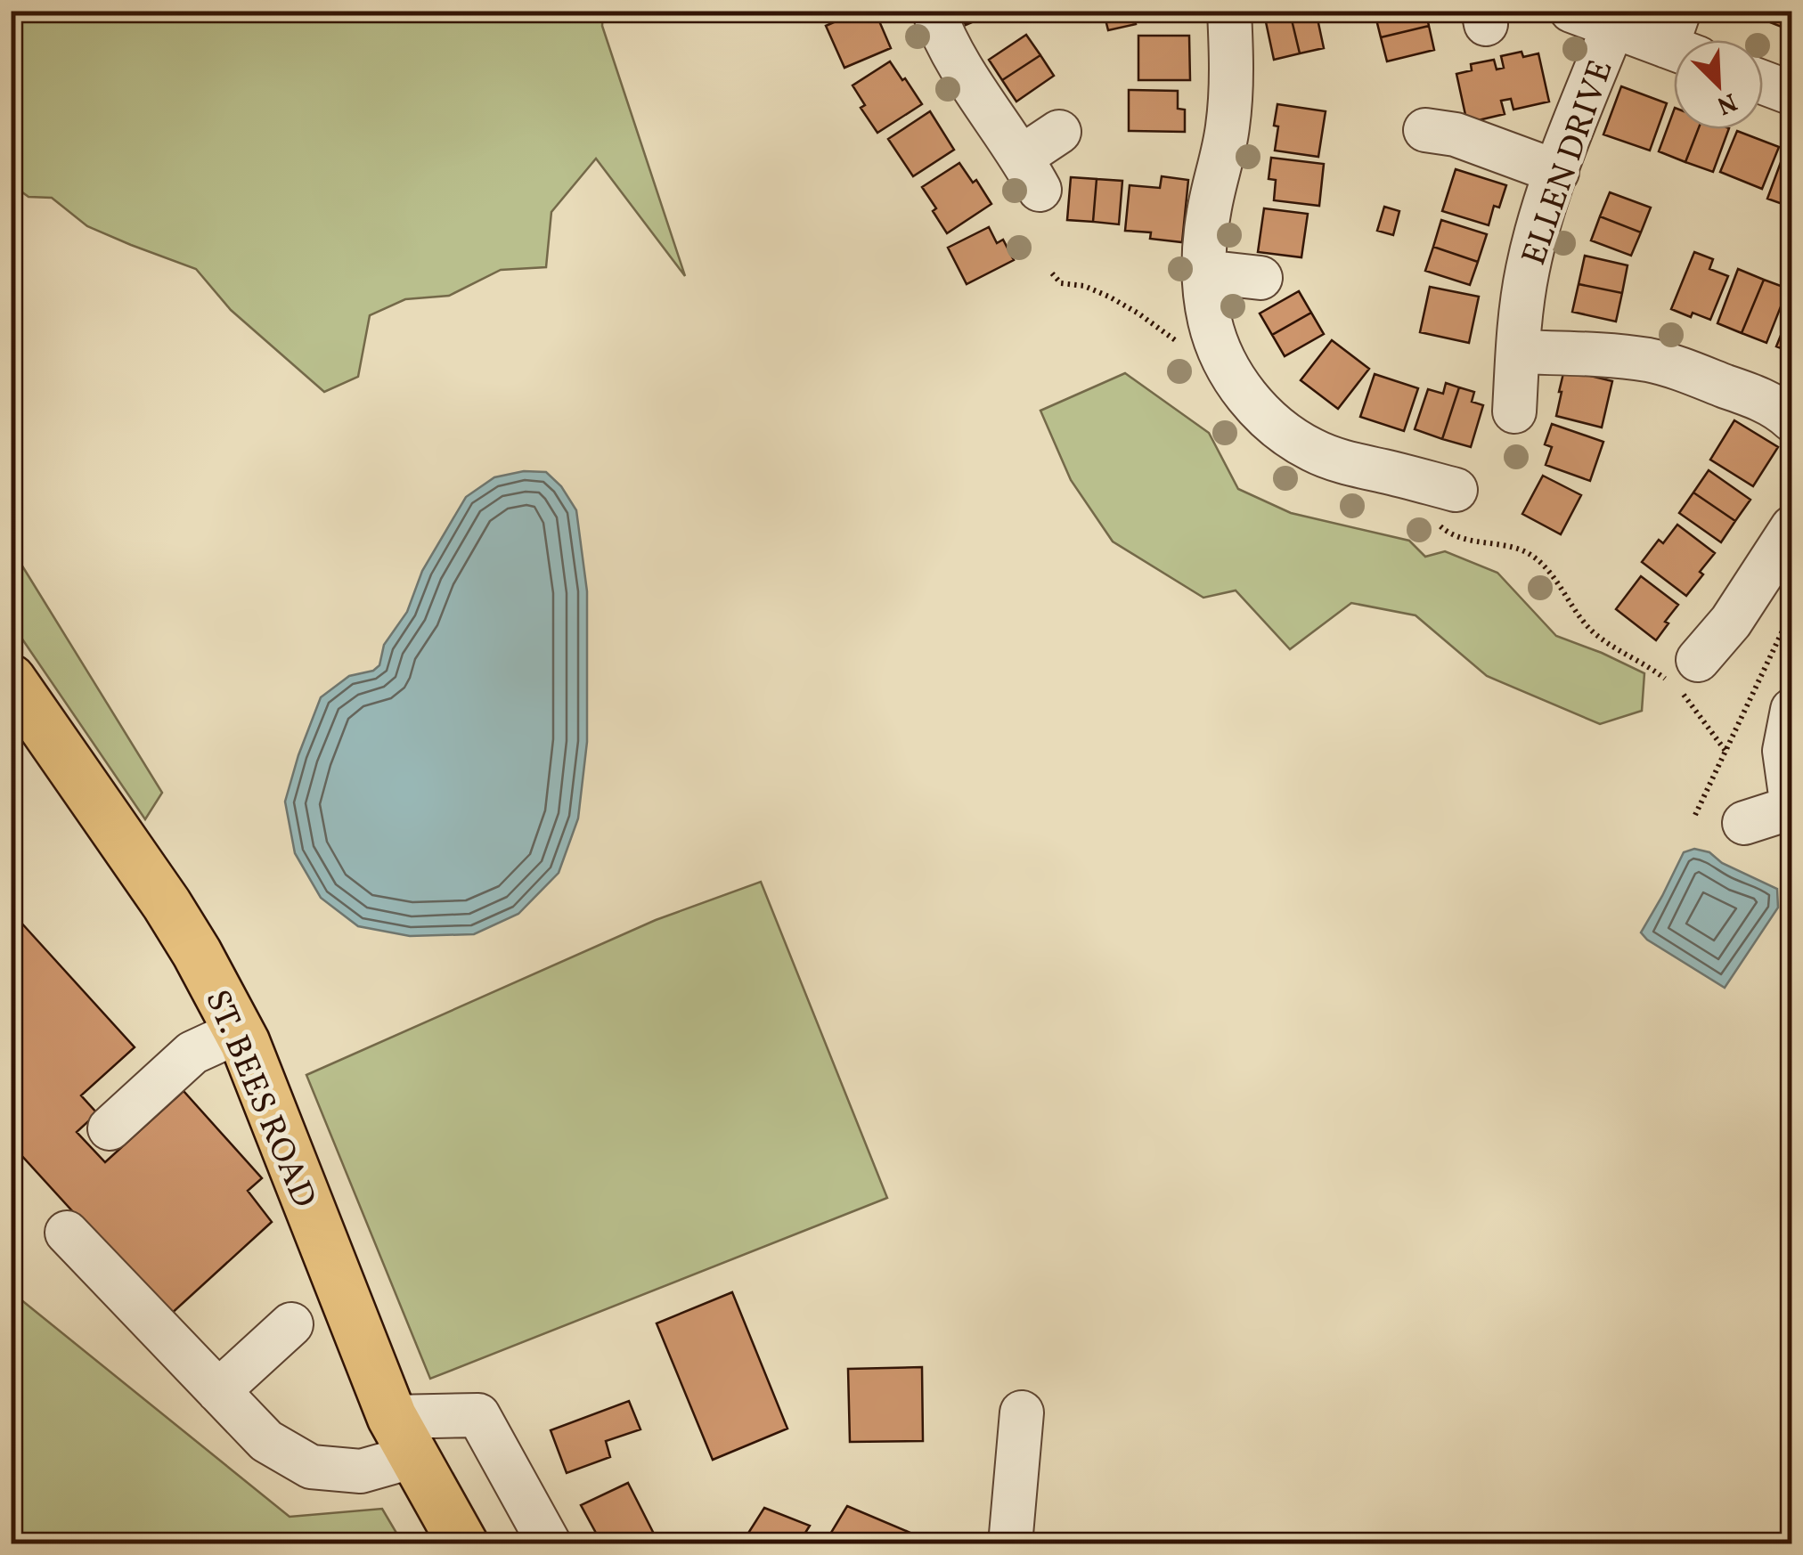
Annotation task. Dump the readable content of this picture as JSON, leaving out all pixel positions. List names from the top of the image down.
{
  "streets": {
    "main road": ["ST. BEES ROAD"],
    "street": ["ELLEN DRIVE"]
  },
  "north": "bottom right"
}
